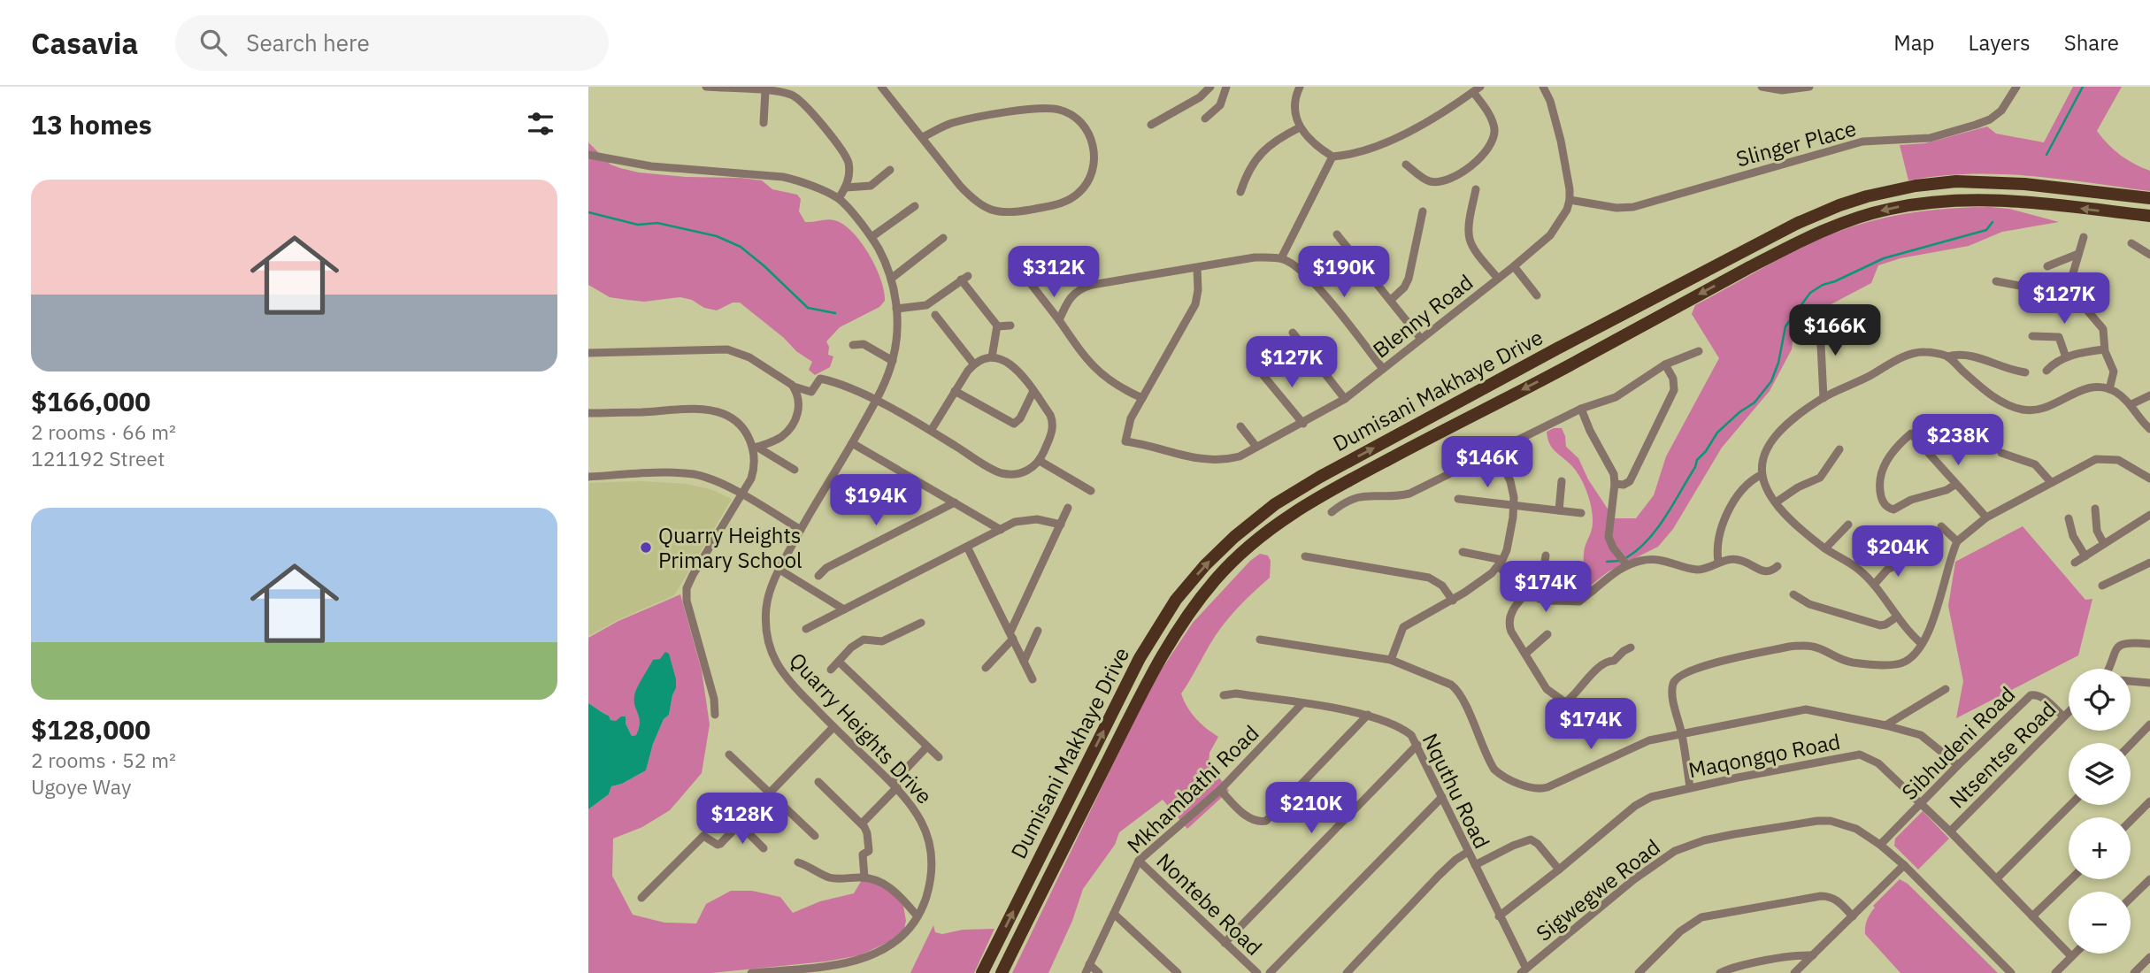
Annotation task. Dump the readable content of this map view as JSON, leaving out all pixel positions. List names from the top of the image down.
{
  "streets": {
    "main road": ["Dumisani Makhaye Drive"],
    "street": [
      "Slinger Place",
      "Blenny Road",
      "Quarry Heights Drive",
      "Sibhudeni Road",
      "Ntsentse Road",
      "Maqongqo Road",
      "Mkhambathi Road",
      "Nquthu Road",
      "Sigwegwe Road",
      "Nontebe Road"
    ]
  },
  "crossings": [
    ["Slinger Place", "Blenny Road"],
    ["Sibhudeni Road", "Ntsentse Road"],
    ["Sibhudeni Road", "Maqongqo Road"],
    ["Sibhudeni Road", "Sigwegwe Road"],
    ["Ntsentse Road", "Maqongqo Road"],
    ["Maqongqo Road", "Nquthu Road"],
    ["Mkhambathi Road", "Nquthu Road"],
    ["Mkhambathi Road", "Nontebe Road"],
    ["Nquthu Road", "Sigwegwe Road"]
  ],
  "places": ["Quarry Heights Primary School"],
  "page": {
    "header": "Casavia",
    "search": "Search here",
    "nav": ["Map", "Layers", "Share"],
    "heading": "13 homes",
    "list": [
      {
        "name": "$166,000",
        "note": "2 rooms · 66 m² · 121192 Street"
      },
      {
        "name": "$128,000",
        "note": "2 rooms · 52 m² · Ugoye Way"
      }
    ],
    "price": [
      "$312K",
      "$190K",
      "$127K",
      "$166K",
      "$127K",
      "$238K",
      "$146K",
      "$194K",
      "$204K",
      "$174K",
      "$174K",
      "$210K",
      "$128K"
    ],
    "map_buttons": ["+", "−"]
  }
}
